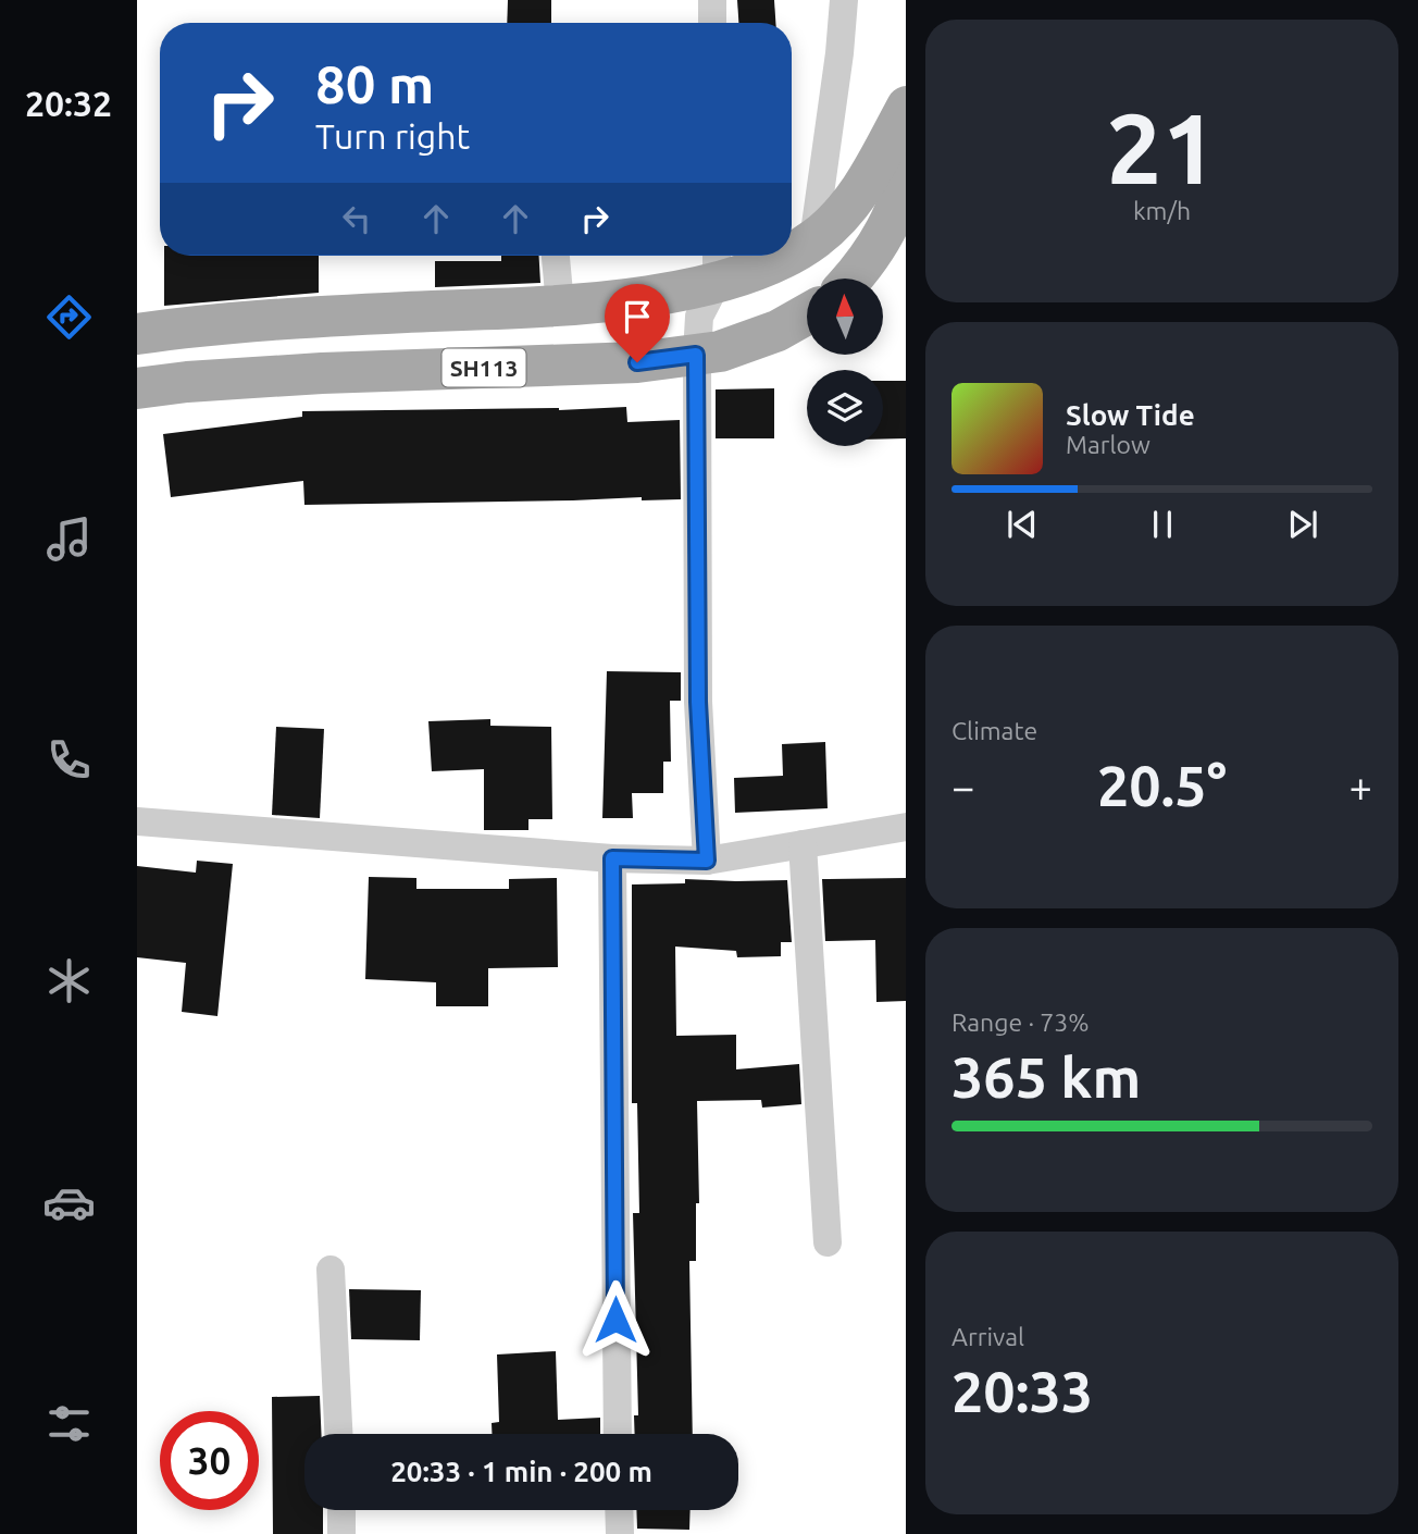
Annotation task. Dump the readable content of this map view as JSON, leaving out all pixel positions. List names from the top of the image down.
{
  "streets": {
    "main road": ["SH113"]
  },
  "north": "top",
  "page": {
    "tabs": "20:32",
    "tile": [
      ["21", "km/h"],
      "Climate",
      ["Range · 73%", "365 km"],
      ["Arrival", "20:33"]
    ],
    "turn": ["80 m", "Turn right"],
    "song": ["Slow Tide", "Marlow"],
    "heat": ["−", "20.5°", "+"],
    "limit": "30",
    "trip": "20:33 · 1 min · 200 m"
  }
}
